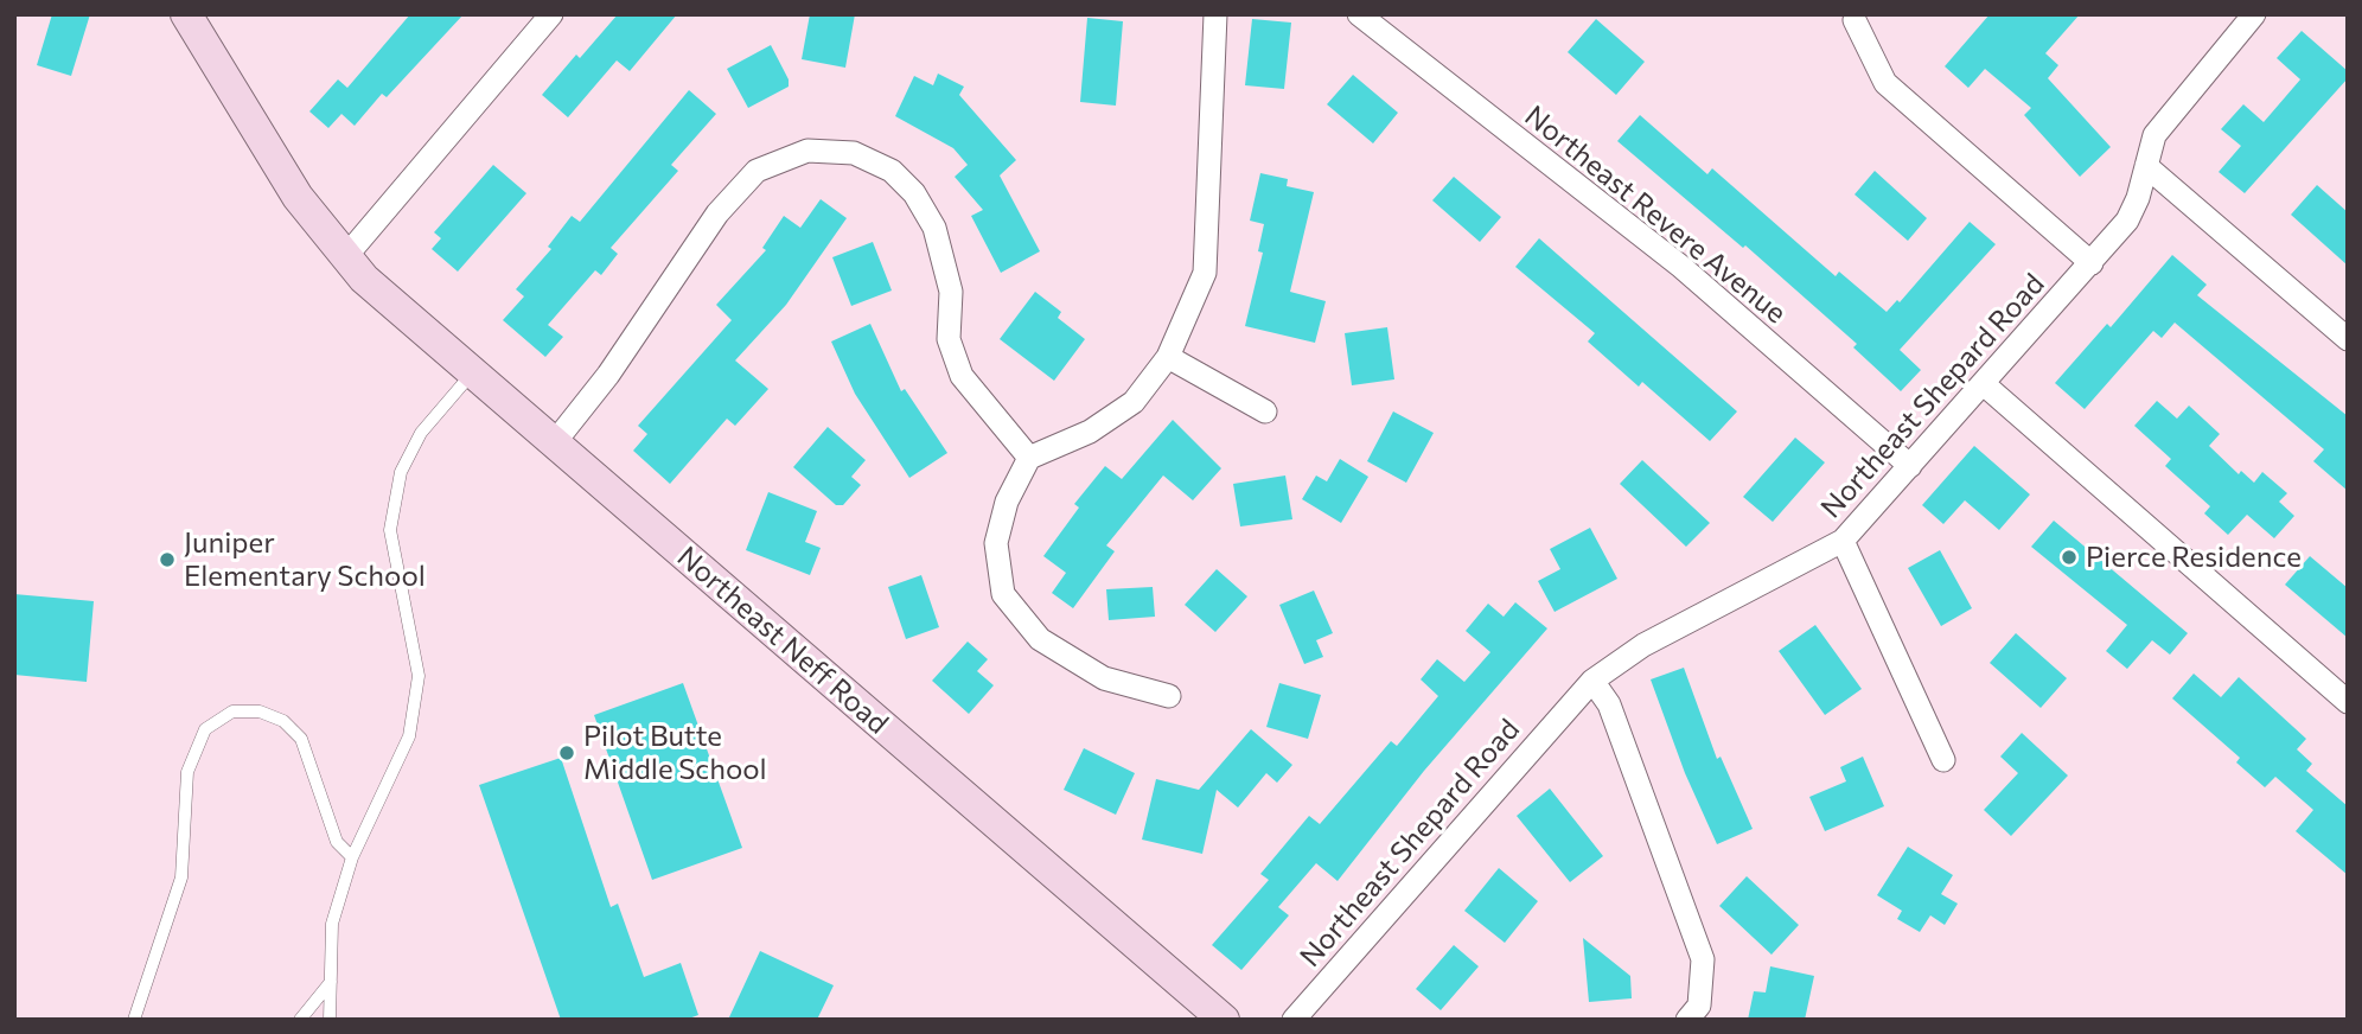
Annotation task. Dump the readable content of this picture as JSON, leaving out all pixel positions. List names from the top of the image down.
{
  "streets": {
    "main road": ["Northeast Neff Road"],
    "street": ["Northeast Revere Avenue", "Northeast Shepard Road"]
  },
  "crossings": [
    ["Northeast Revere Avenue", "Northeast Shepard Road"]
  ],
  "places": ["Pierce Residence", "Juniper Elementary School", "Pilot Butte Middle School"]
}
